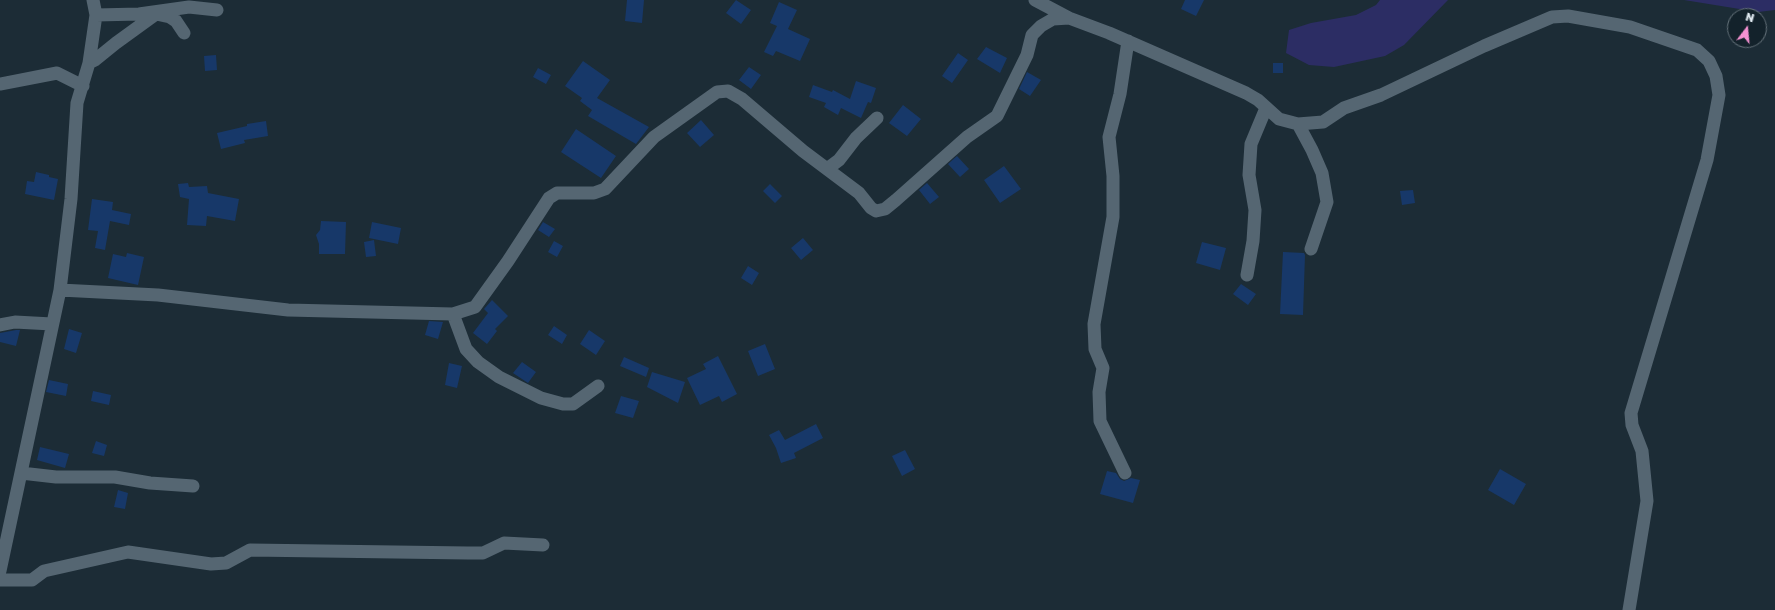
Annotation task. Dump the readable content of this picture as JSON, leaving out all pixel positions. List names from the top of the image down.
{
  "north": "top"
}
